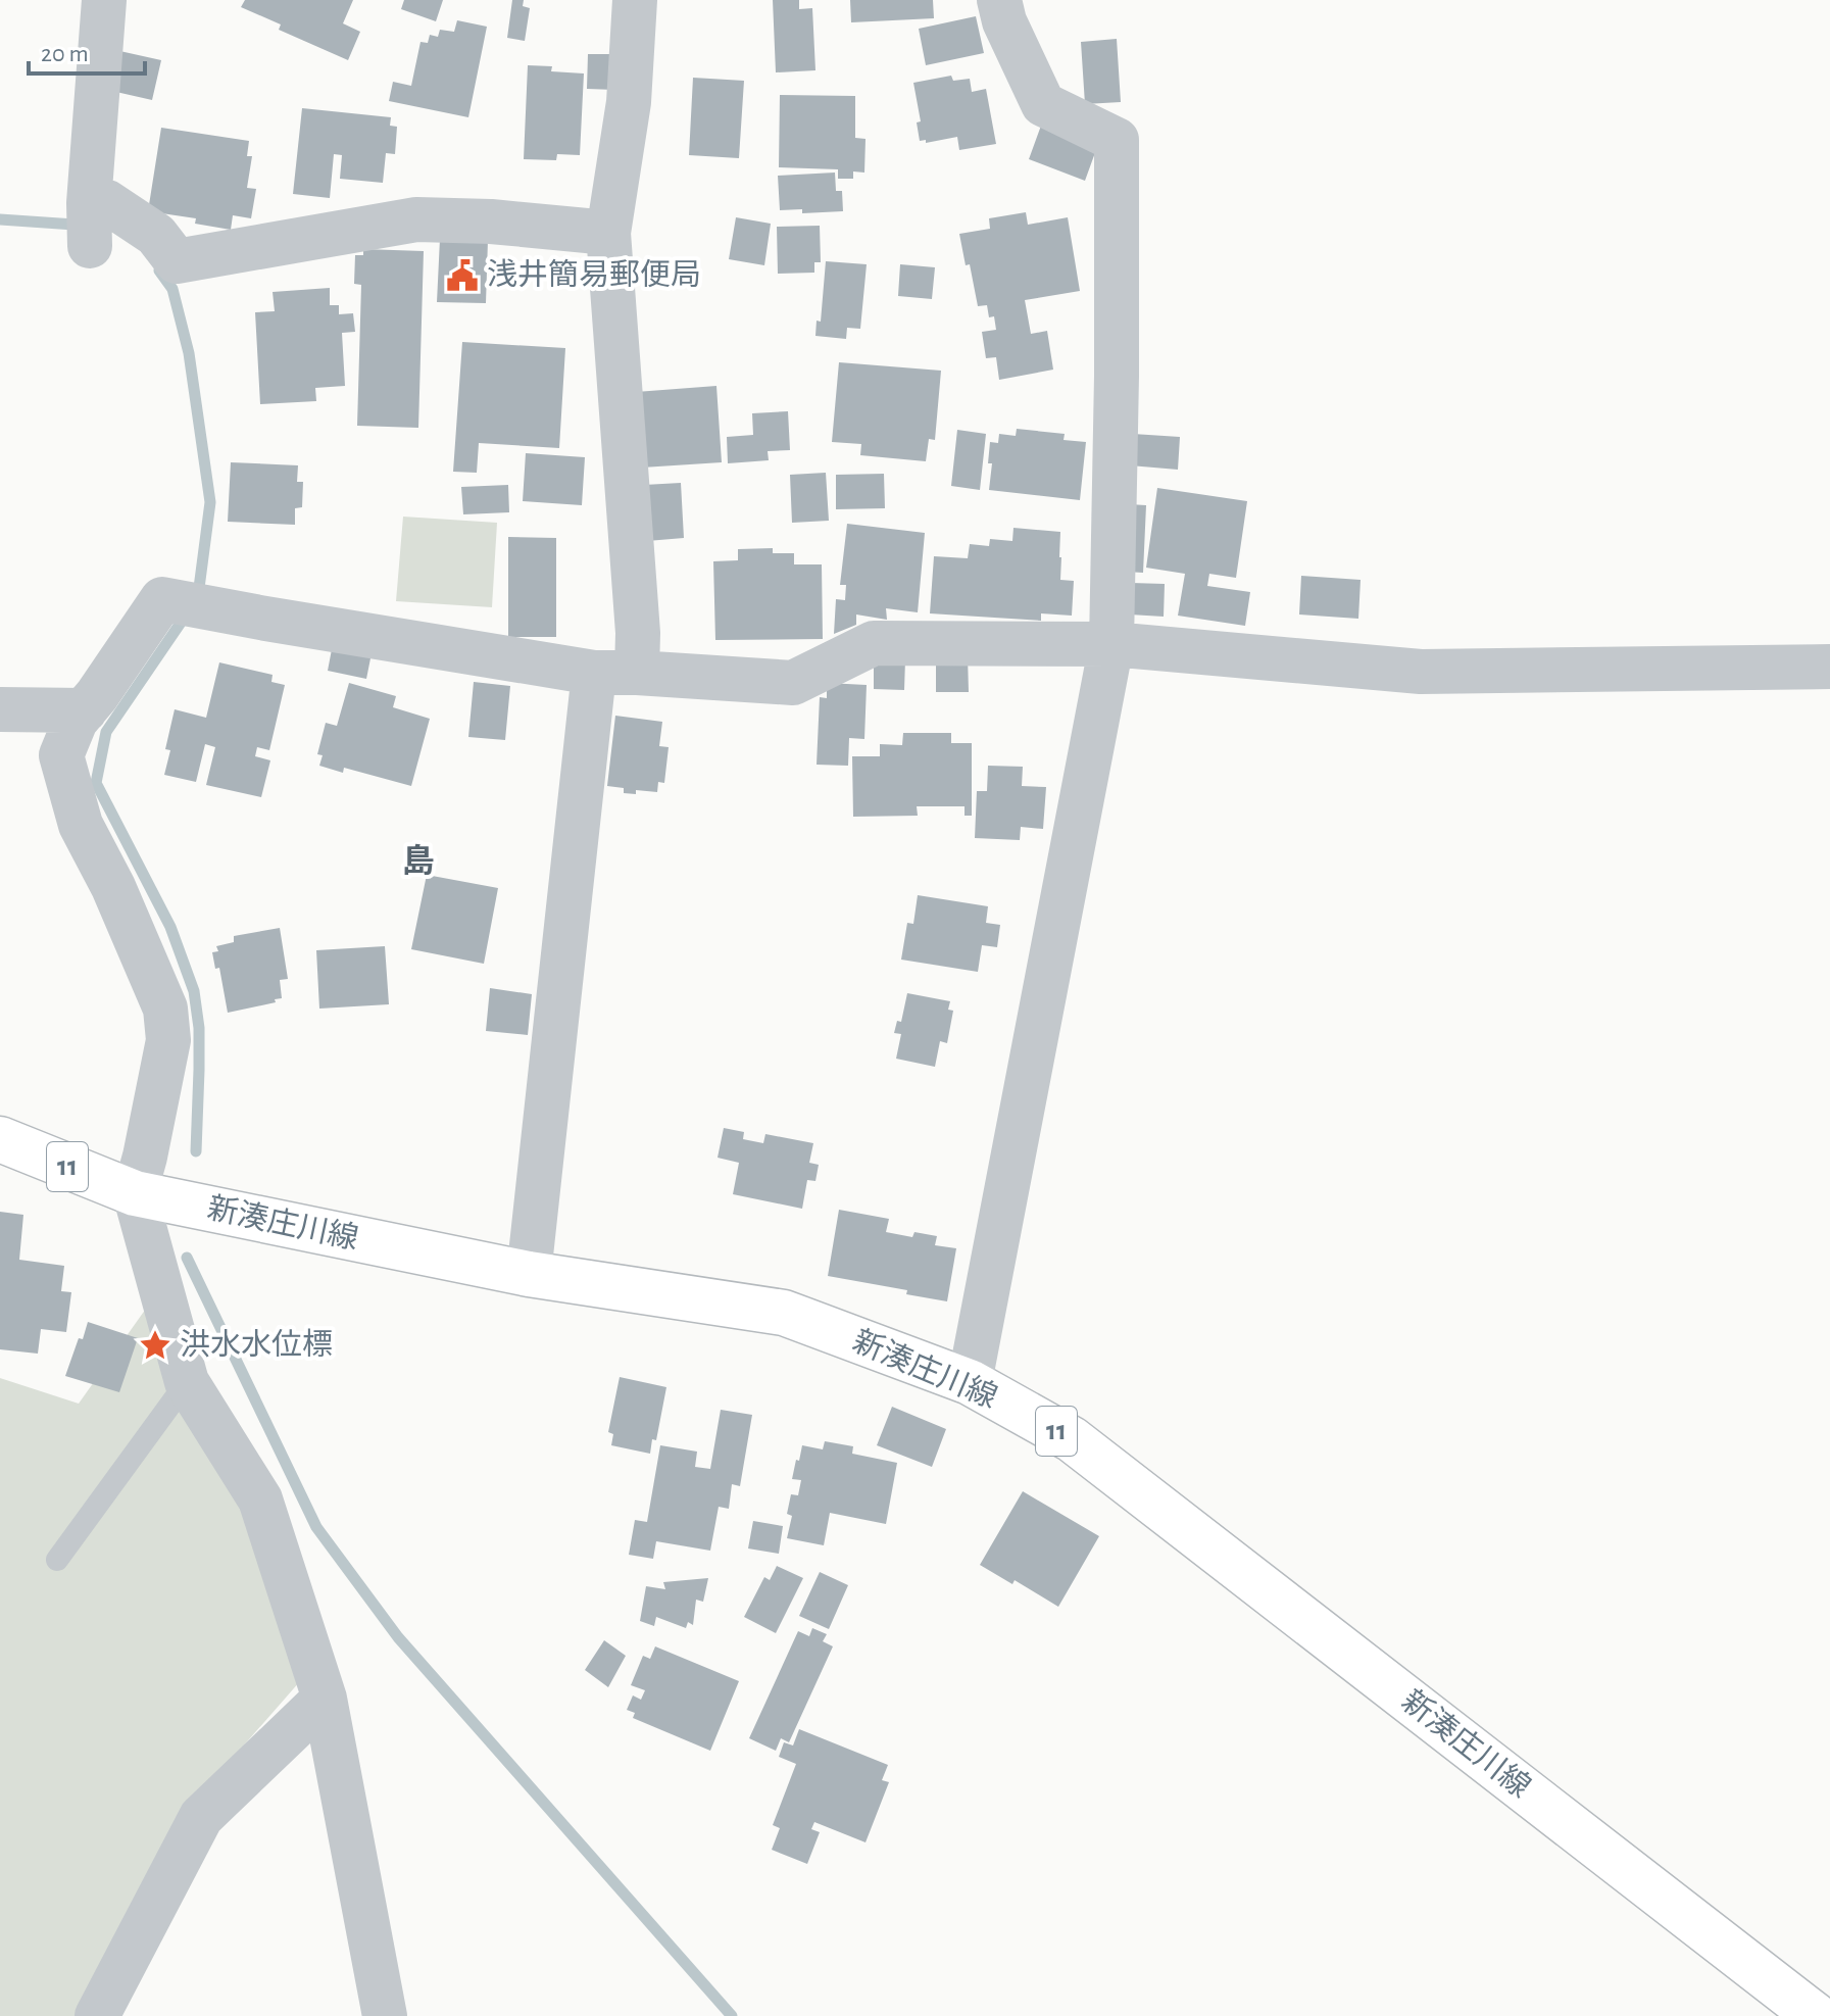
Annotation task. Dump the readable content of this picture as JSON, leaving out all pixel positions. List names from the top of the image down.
{
  "streets": {
    "main road": ["11", "新湊庄川線"]
  },
  "districts": ["島"],
  "places": {
    "public building": ["浅井簡易郵便局"],
    "place": ["洪水水位標"]
  },
  "scale_bar": "20 m"
}
